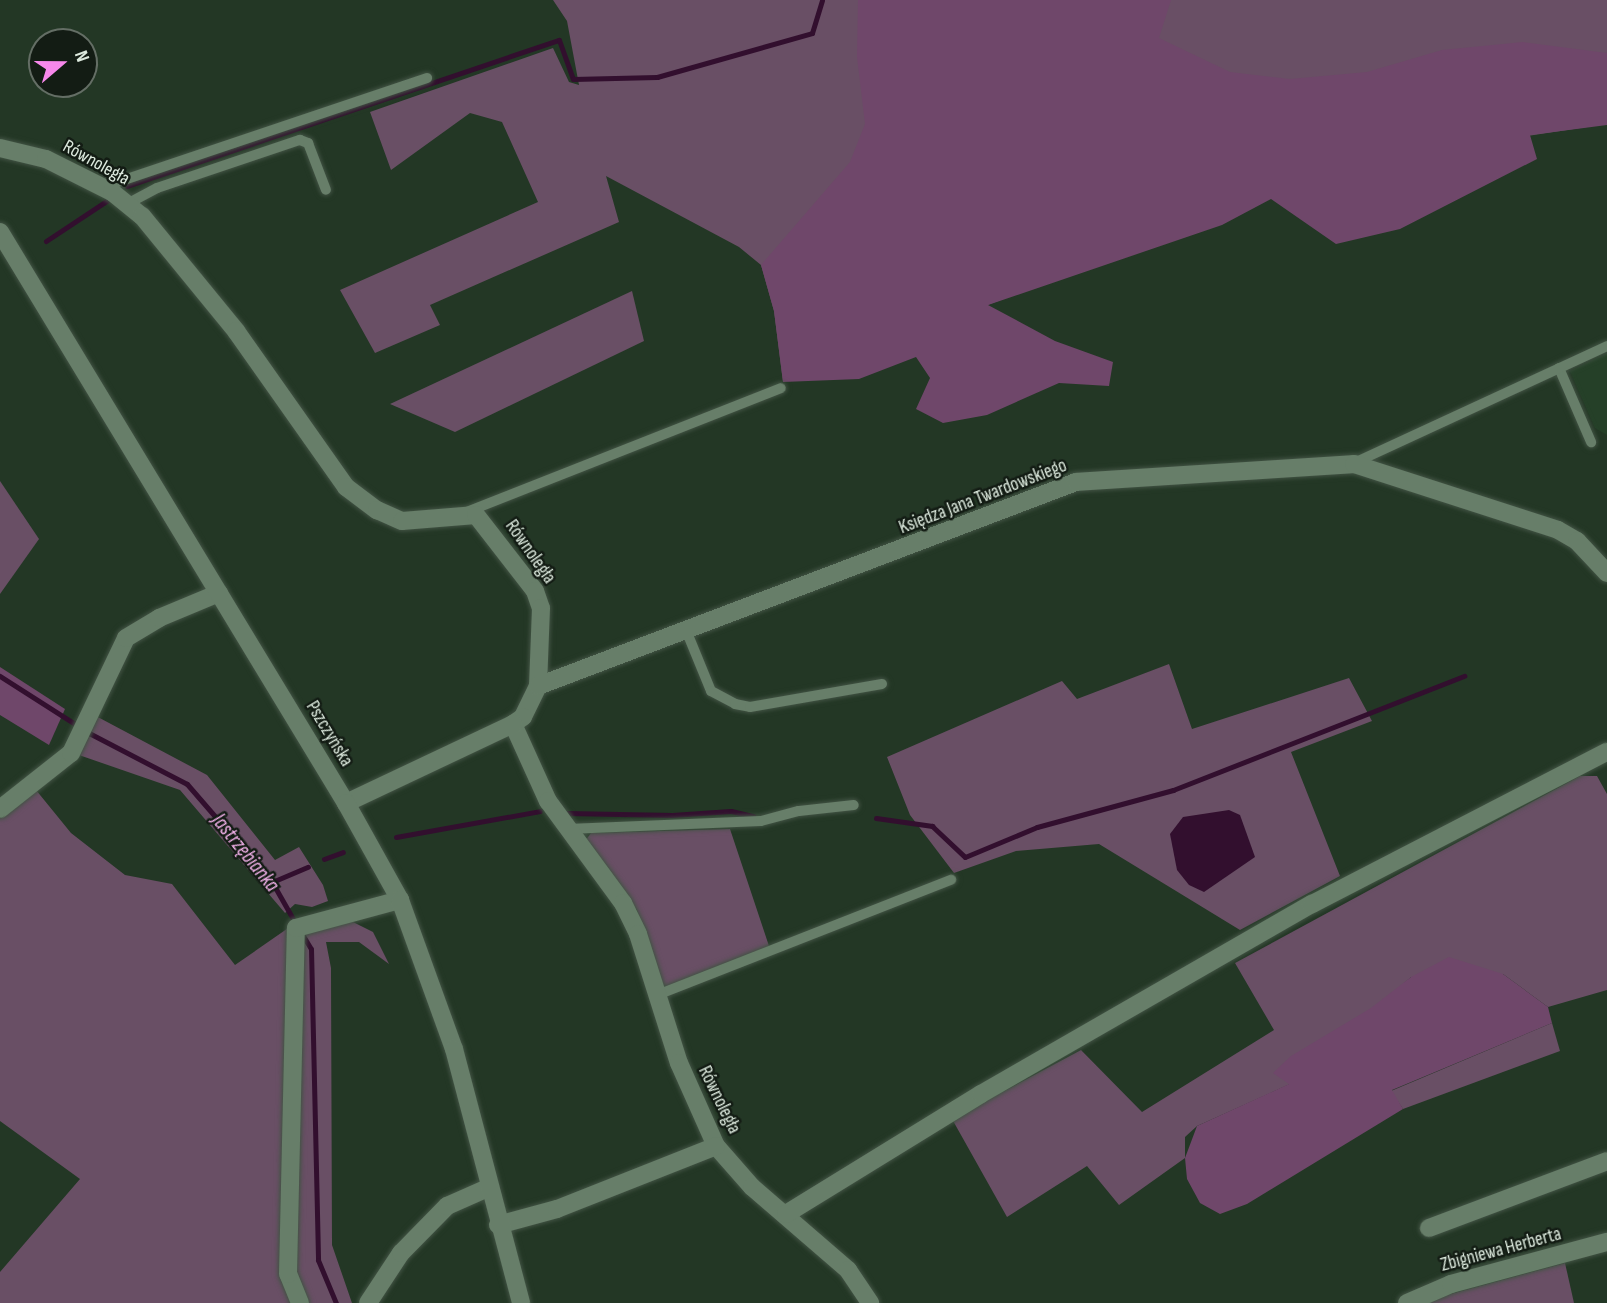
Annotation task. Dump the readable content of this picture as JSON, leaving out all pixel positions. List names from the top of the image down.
{
  "streets": {
    "street": [
      "Równoległa",
      "Księdza Jana Twardowskiego",
      "Pszczyńska",
      "Zbigniewa Herberta"
    ]
  },
  "crossings": [
    ["Równoległa", "Księdza Jana Twardowskiego"]
  ],
  "water": ["Jastrzębianka"],
  "north": "right"
}
